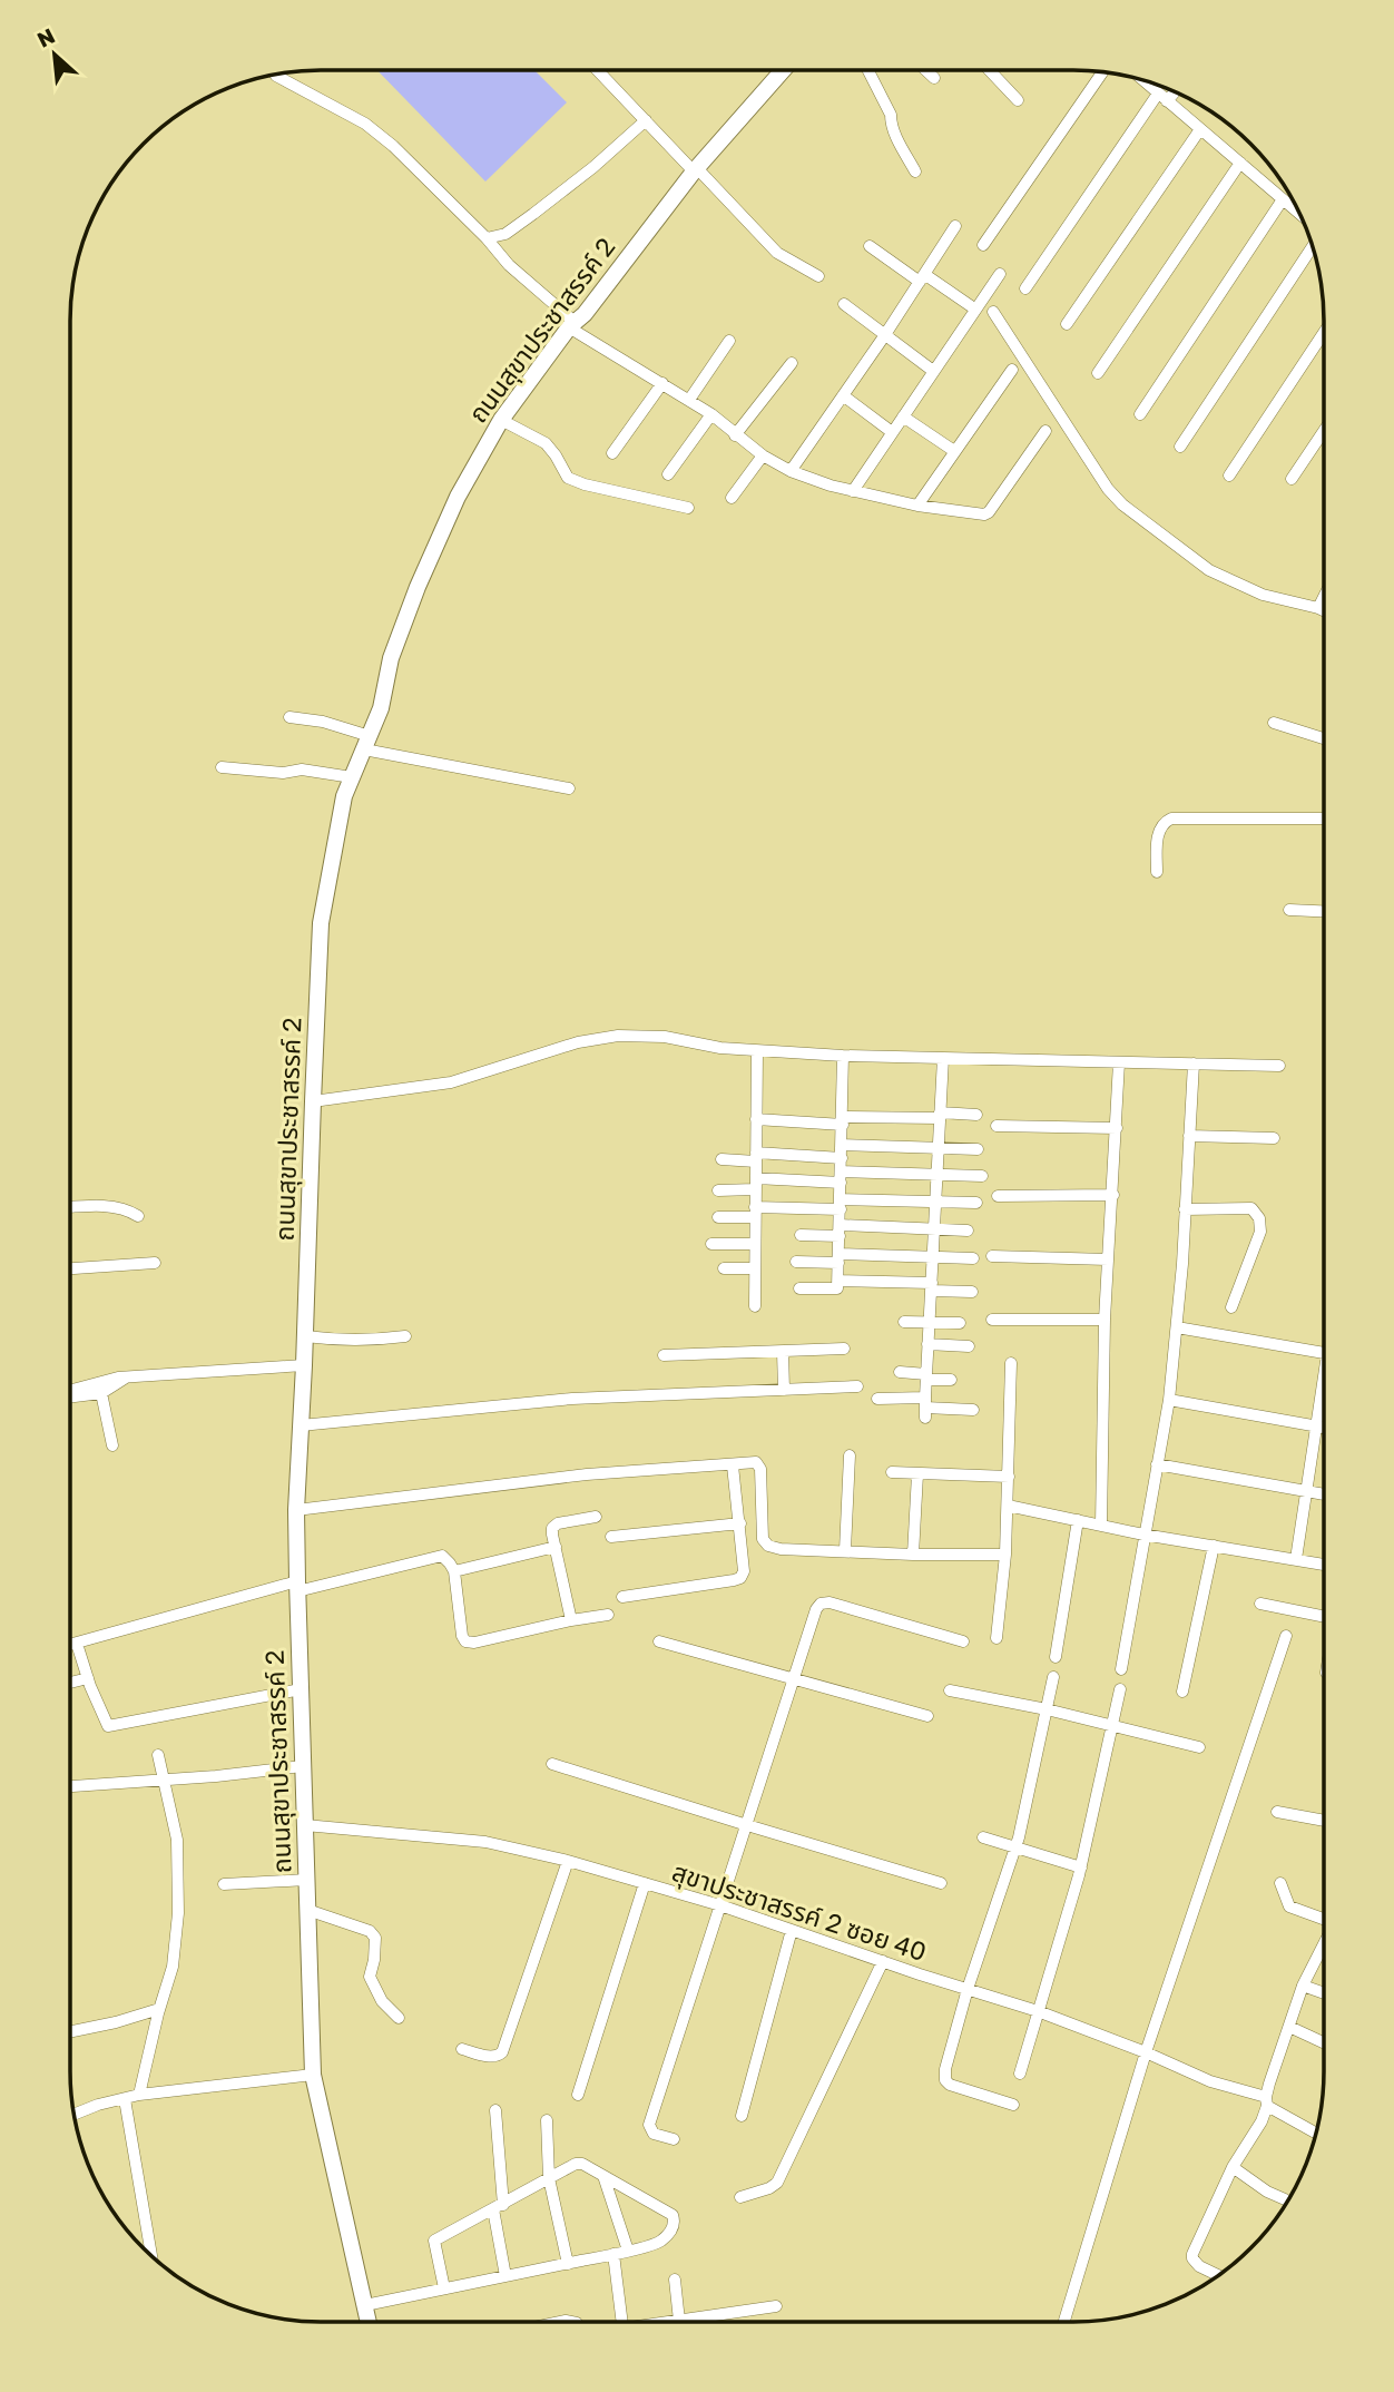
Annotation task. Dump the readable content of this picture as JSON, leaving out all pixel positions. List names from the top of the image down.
{
  "streets": {
    "street": ["ถนนสุขาประชาสรรค์ 2", "สุขาประชาสรรค์ 2 ซอย 40"]
  },
  "crossings": [
    ["ถนนสุขาประชาสรรค์ 2", "สุขาประชาสรรค์ 2 ซอย 40"]
  ],
  "north": "top left"
}
